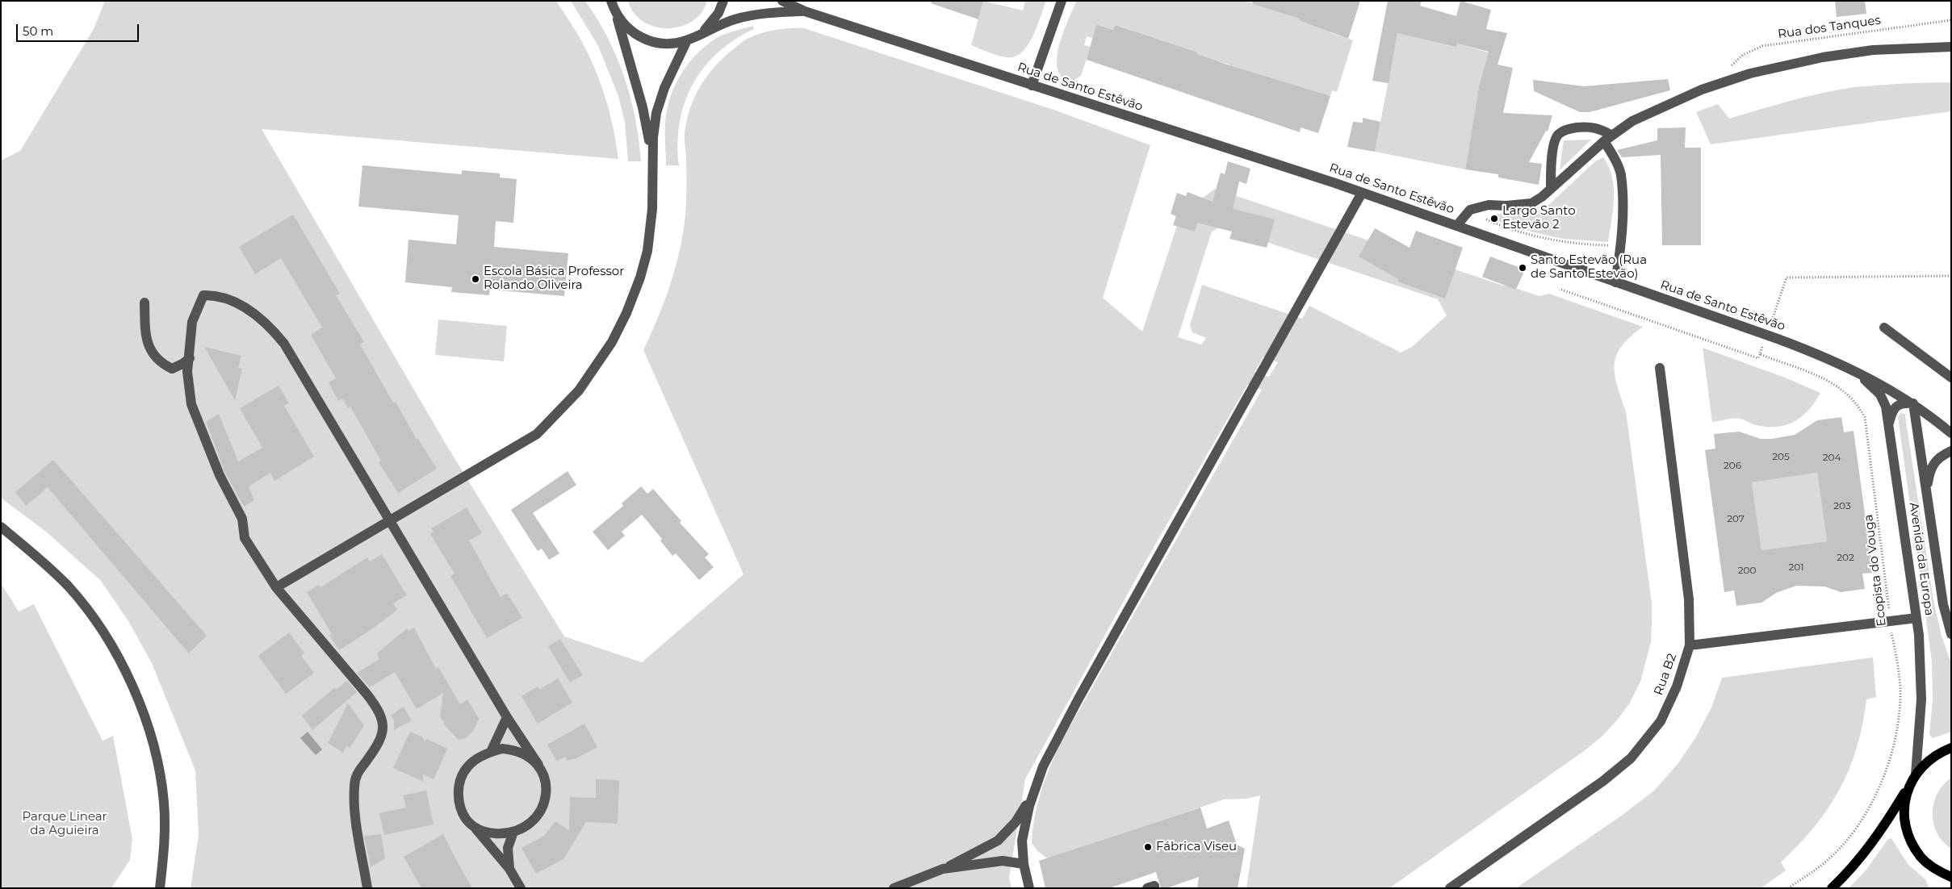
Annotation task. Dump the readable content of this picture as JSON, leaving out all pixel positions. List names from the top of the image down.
{
  "streets": {
    "street": ["Rua de Santo Estêvão", "Avenida da Europa", "Rua B2"],
    "path": ["Rua dos Tanques", "Ecopista do Vouga"]
  },
  "crossings": [
    ["Rua de Santo Estêvão", "Avenida da Europa"]
  ],
  "parks": ["Parque Linear da Aguieira"],
  "places": [
    "Largo Santo Estevão 2",
    "Santo Estevão (Rua de Santo Estevão)",
    "Escola Básica Professor Rolando Oliveira",
    "Fábrica Viseu"
  ],
  "house_numbers": [
    "205",
    "204",
    "206",
    "203",
    "207",
    "202",
    "201",
    "200"
  ],
  "scale_bar": "50 m"
}
